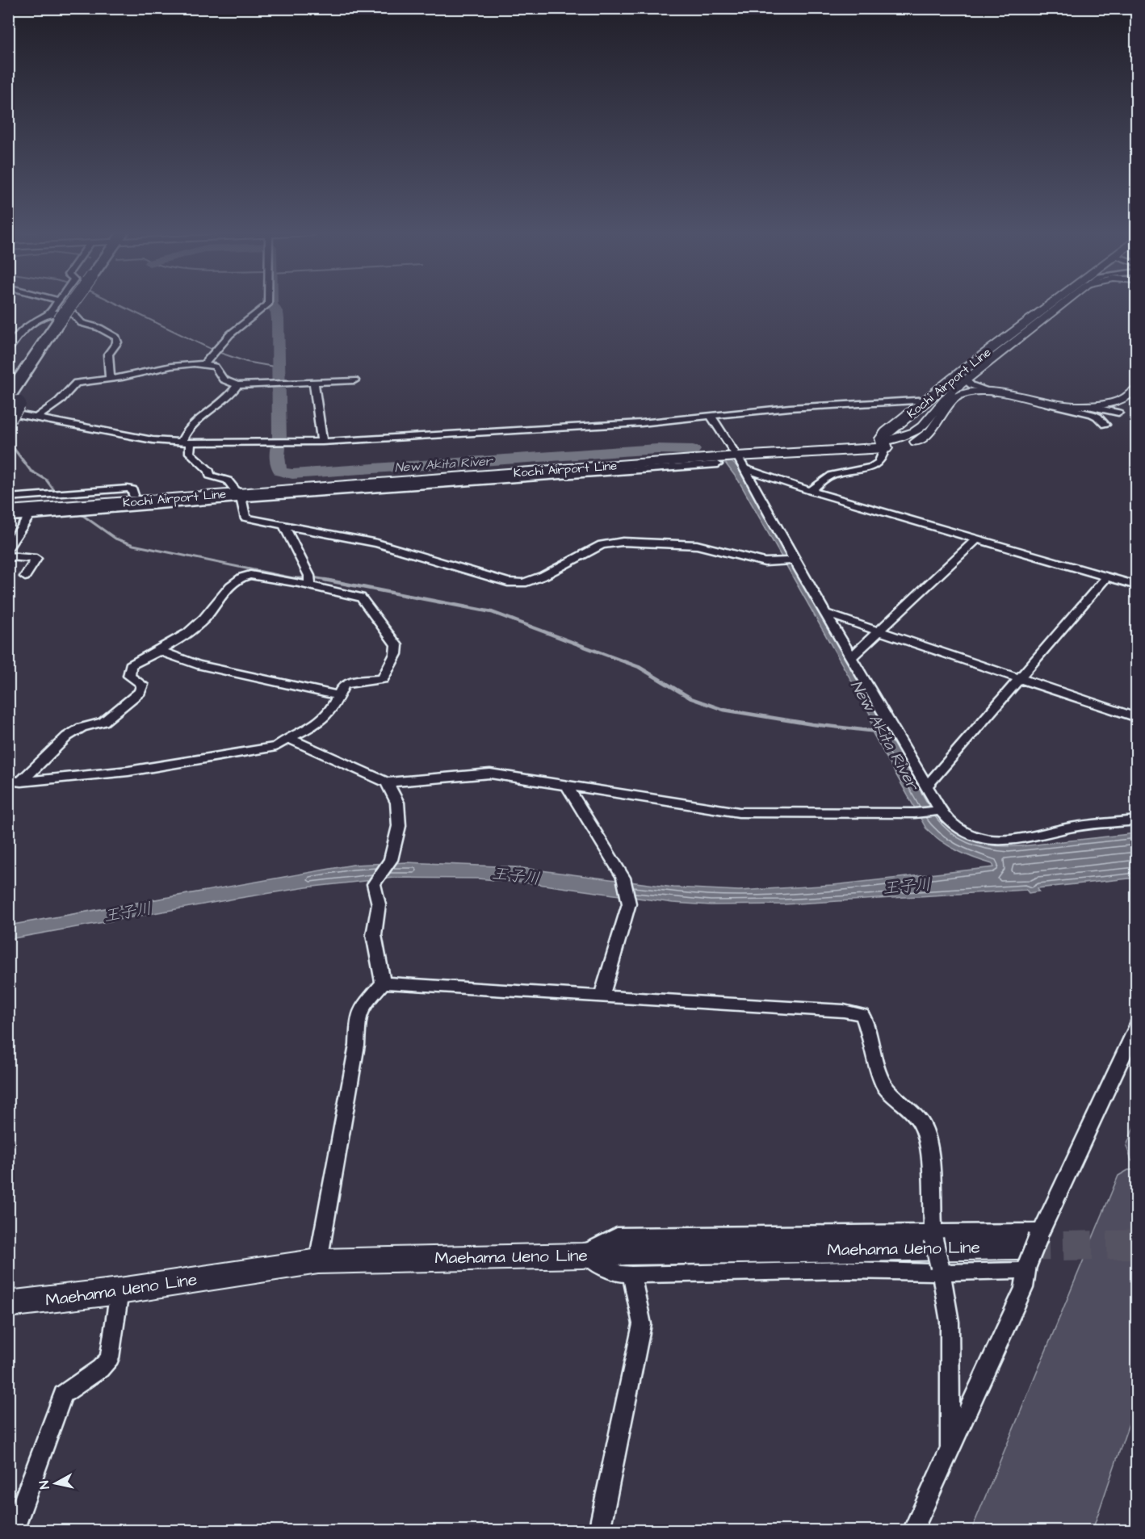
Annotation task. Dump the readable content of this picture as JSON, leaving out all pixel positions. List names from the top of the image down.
{
  "streets": {
    "main road": ["Kochi Airport Line", "Maehama Ueno Line"]
  },
  "water": ["New Akita River", "王子川"],
  "north": "left"
}
